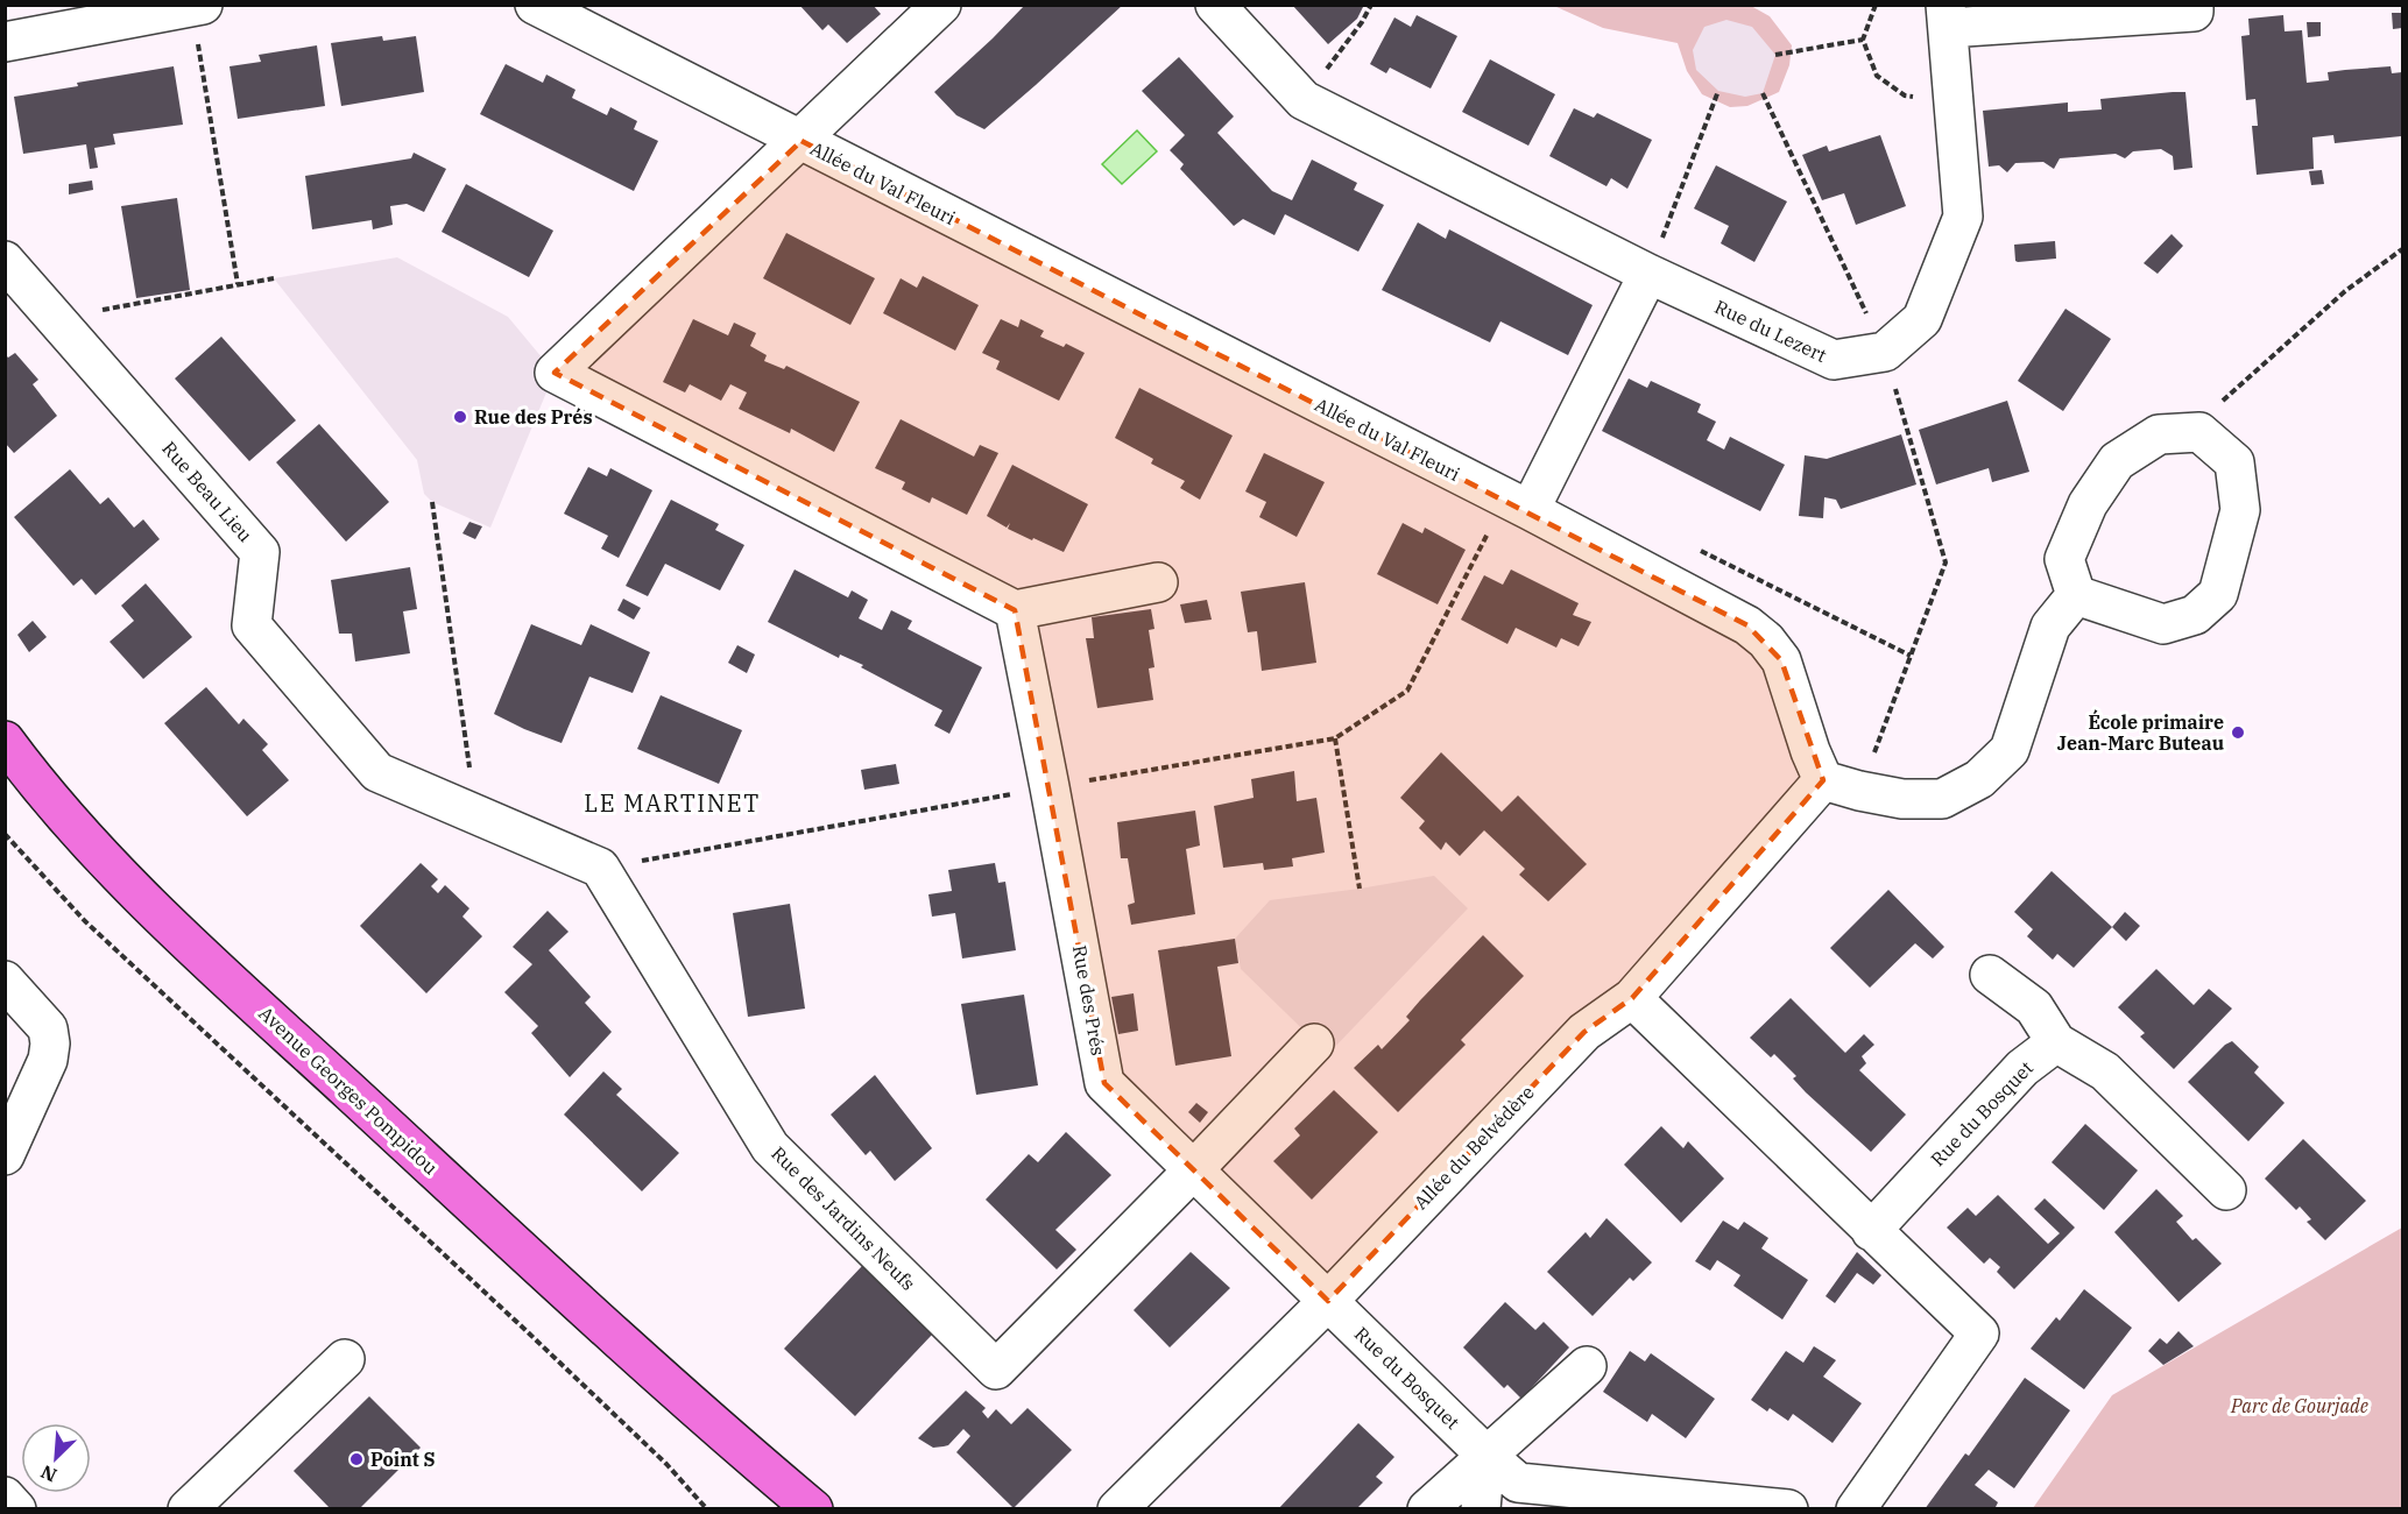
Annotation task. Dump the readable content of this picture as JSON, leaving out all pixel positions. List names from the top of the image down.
{
  "streets": {
    "main road": ["Avenue Georges Pompidou"],
    "street": [
      "Allée du Val Fleuri",
      "Rue du Lezert",
      "Rue Beau Lieu",
      "Rue des Prés",
      "Rue du Bosquet",
      "Allée du Belvédère",
      "Rue des Jardins Neufs"
    ]
  },
  "crossings": [
    ["Allée du Val Fleuri", "Allée du Belvédère"],
    ["Rue des Prés", "Rue du Bosquet"],
    ["Rue des Prés", "Allée du Belvédère"],
    ["Rue des Prés", "Rue des Jardins Neufs"],
    ["Rue du Bosquet", "Allée du Belvédère"]
  ],
  "districts": ["LE MARTINET"],
  "parks": ["Parc de Gourjade"],
  "places": ["Rue des Prés", "École primaire Jean-Marc Buteau", "Point S"],
  "north": "bottom left"
}
